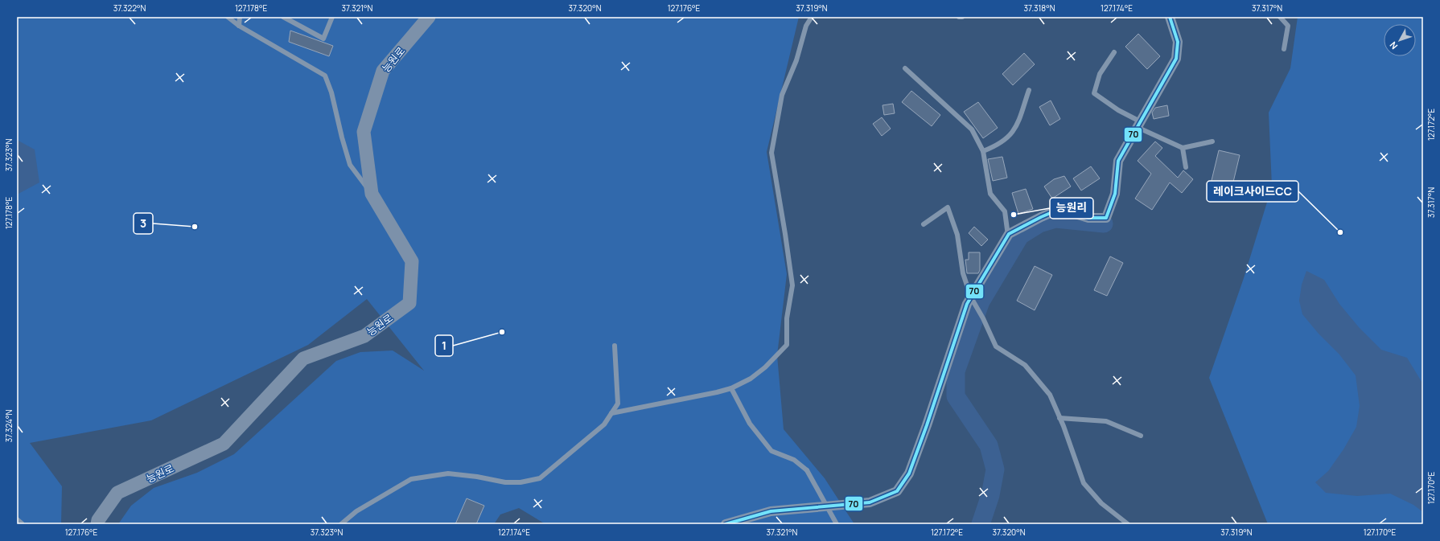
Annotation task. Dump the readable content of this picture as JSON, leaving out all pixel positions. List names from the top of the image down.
{
  "streets": {
    "street": ["능원로"]
  },
  "places": [
    "능원리",
    "3",
    "레이크사이드CC",
    "1"
  ],
  "lines": ["transit line 70"],
  "north": "bottom left",
  "coordinates": [
    "37.322°N",
    "127.178°E",
    "37.321°N",
    "37.320°N",
    "127.176°E",
    "37.319°N",
    "37.318°N",
    "127.174°E",
    "37.317°N",
    "127.172°E",
    "37.323°N",
    "37.324°N",
    "127.170°E"
  ]
}
